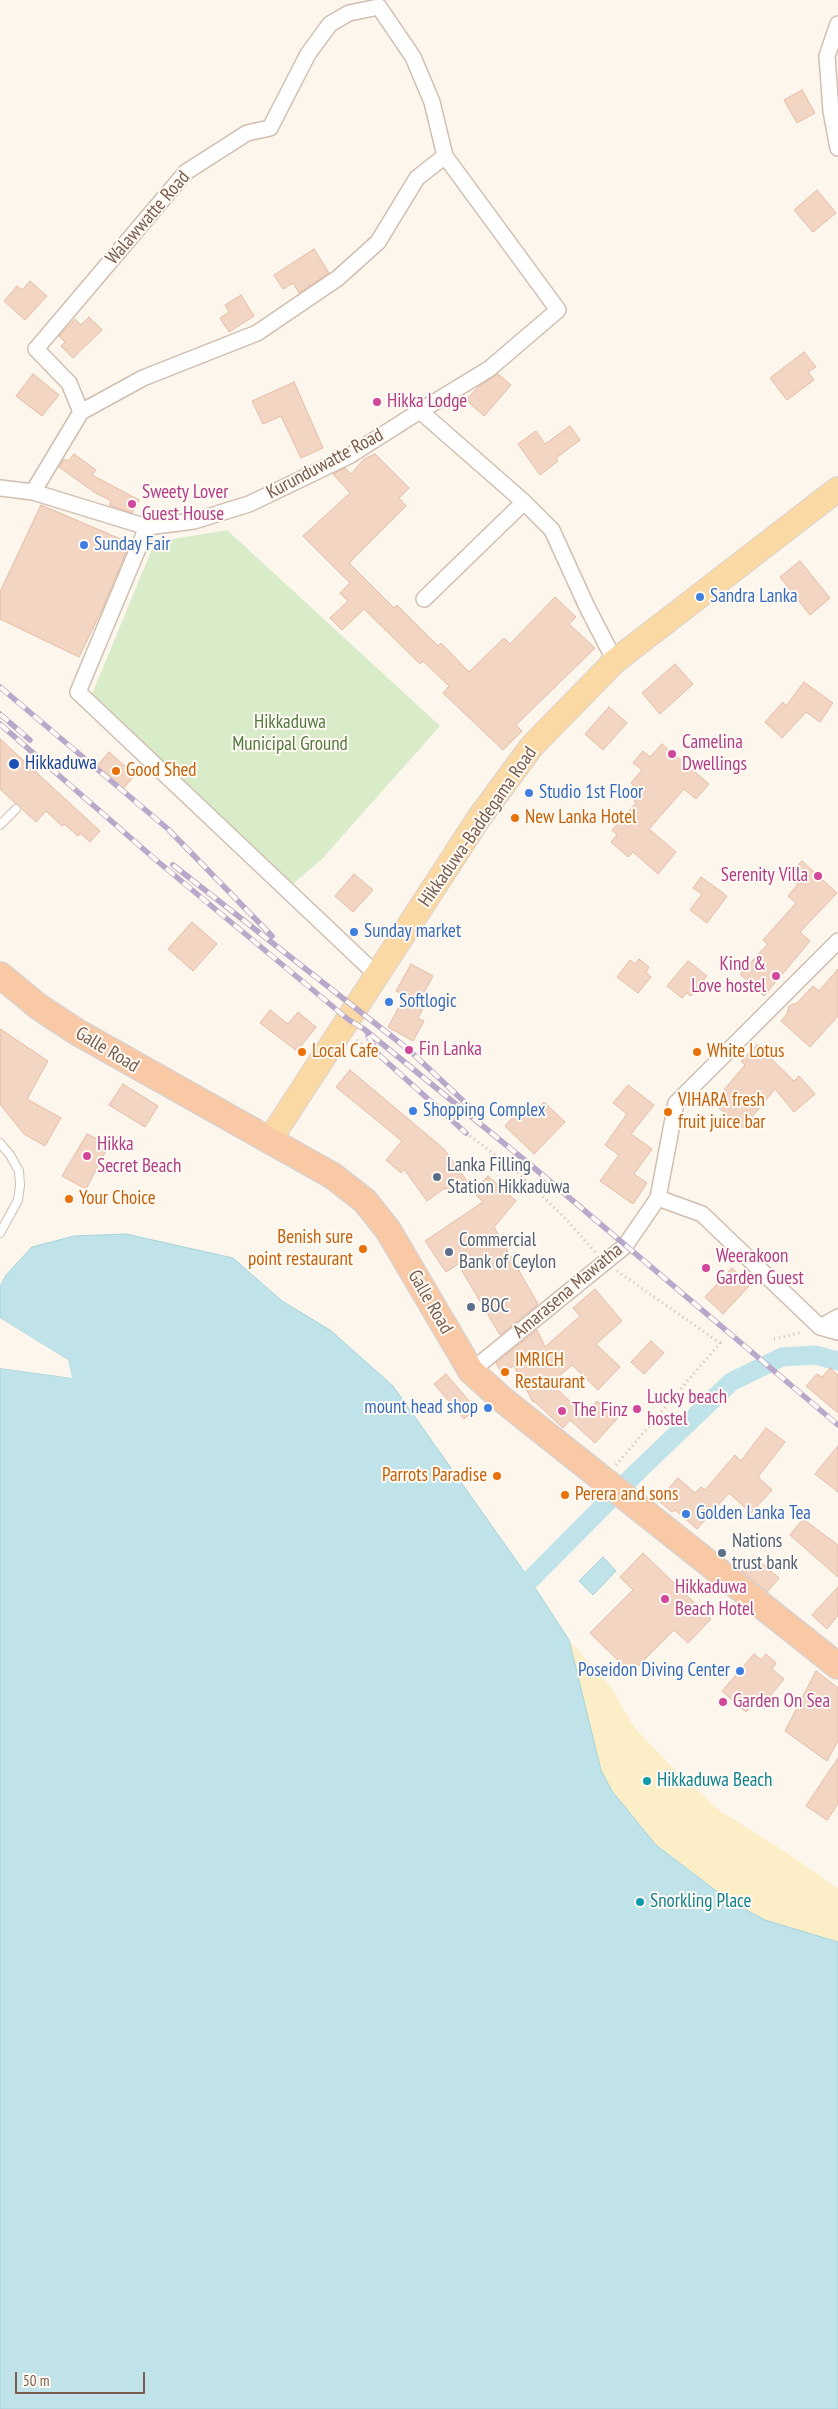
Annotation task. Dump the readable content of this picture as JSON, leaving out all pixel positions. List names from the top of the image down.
{
  "streets": {
    "highway": ["Galle Road"],
    "main road": ["Hikkaduwa-Baddegama Road"],
    "street": ["Walawwatte Road", "Kurunduwatte Road", "Amarasena Mawatha"]
  },
  "crossings": [
    ["Walawwatte Road", "Kurunduwatte Road"],
    ["Hikkaduwa-Baddegama Road", "Galle Road"],
    ["Galle Road", "Amarasena Mawatha"]
  ],
  "parks": ["Hikkaduwa Municipal Ground"],
  "places": [
    "Hikka Lodge",
    "Sweety Lover Guest House",
    "Sunday Fair",
    "Sandra Lanka",
    "Camelina Dwellings",
    "Hikkaduwa",
    "Good Shed",
    "Studio 1st Floor",
    "New Lanka Hotel",
    "Serenity Villa",
    "Sunday market",
    "Kind & Love hostel",
    "Softlogic",
    "Fin Lanka",
    "Local Cafe",
    "White Lotus",
    "Shopping Complex",
    "VIHARA fresh fruit juice bar",
    "Hikka Secret Beach",
    "Lanka Filling Station Hikkaduwa",
    "Your Choice",
    "Benish sure point restaurant",
    "Commercial Bank of Ceylon",
    "Weerakoon Garden Guest",
    "BOC",
    "IMRICH Restaurant",
    "mount head shop",
    "Lucky beach hostel",
    "The Finz",
    "Parrots Paradise",
    "Perera and sons",
    "Golden Lanka Tea",
    "Nations trust bank",
    "Hikkaduwa Beach Hotel",
    "Poseidon Diving Center",
    "Garden On Sea",
    "Hikkaduwa Beach",
    "Snorkling Place"
  ],
  "scale_bar": "50 m"
}
